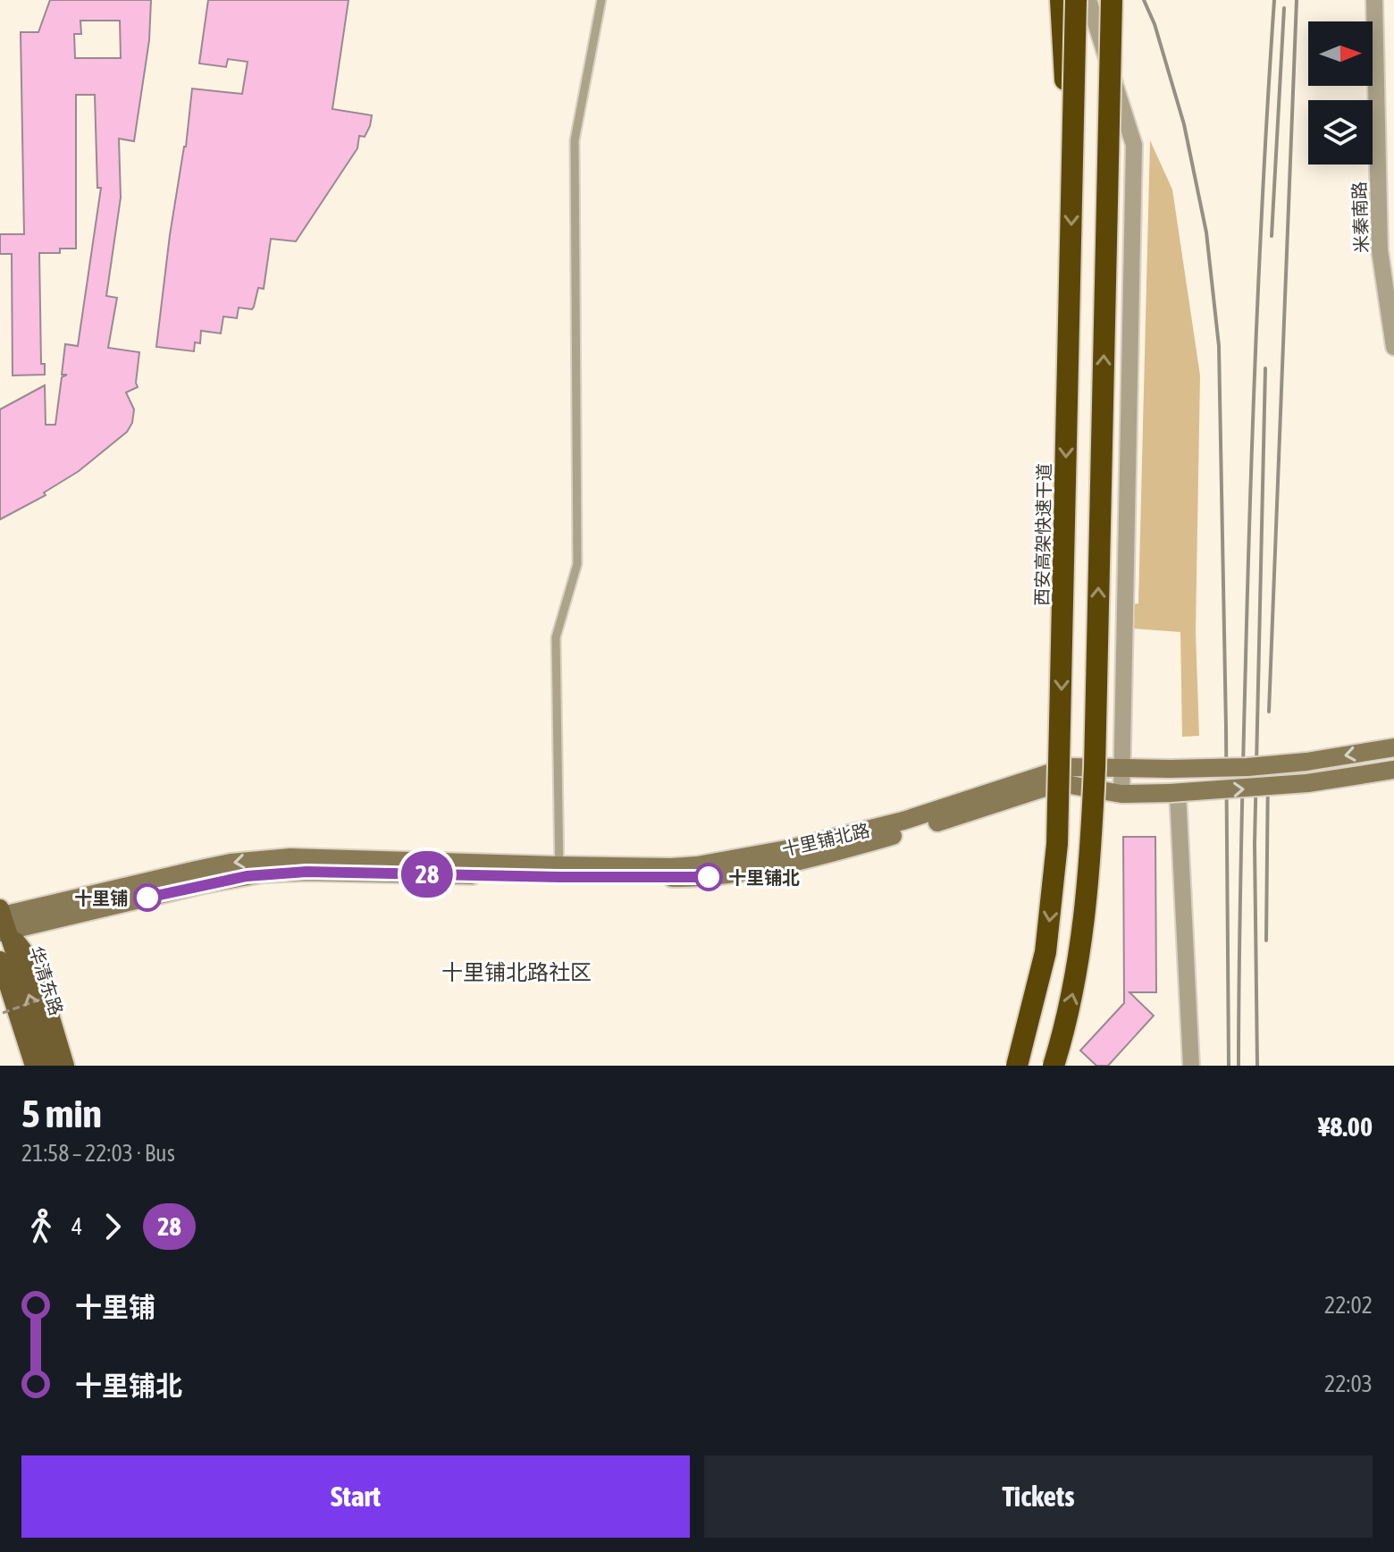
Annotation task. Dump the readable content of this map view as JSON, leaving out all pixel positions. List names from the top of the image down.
{
  "streets": {
    "highway": ["西安高架快速干道"],
    "main road": ["华清东路"],
    "street": ["米秦南路", "十里铺北路"]
  },
  "crossings": [
    ["十里铺北路", "华清东路"]
  ],
  "districts": ["十里铺北路社区"],
  "places": ["十里铺北", "十里铺"],
  "lines": ["bus line 28"],
  "north": "right",
  "page": {
    "on_map": "28",
    "heading": ["5 min", "21:58 – 22:03 · Bus", "¥8.00"],
    "legs": ["4", "28"],
    "list": [
      {
        "name": "十里铺",
        "value": "22:02"
      },
      {
        "name": "十里铺北",
        "value": "22:03"
      }
    ],
    "buttons": ["Start", "Tickets"]
  }
}
